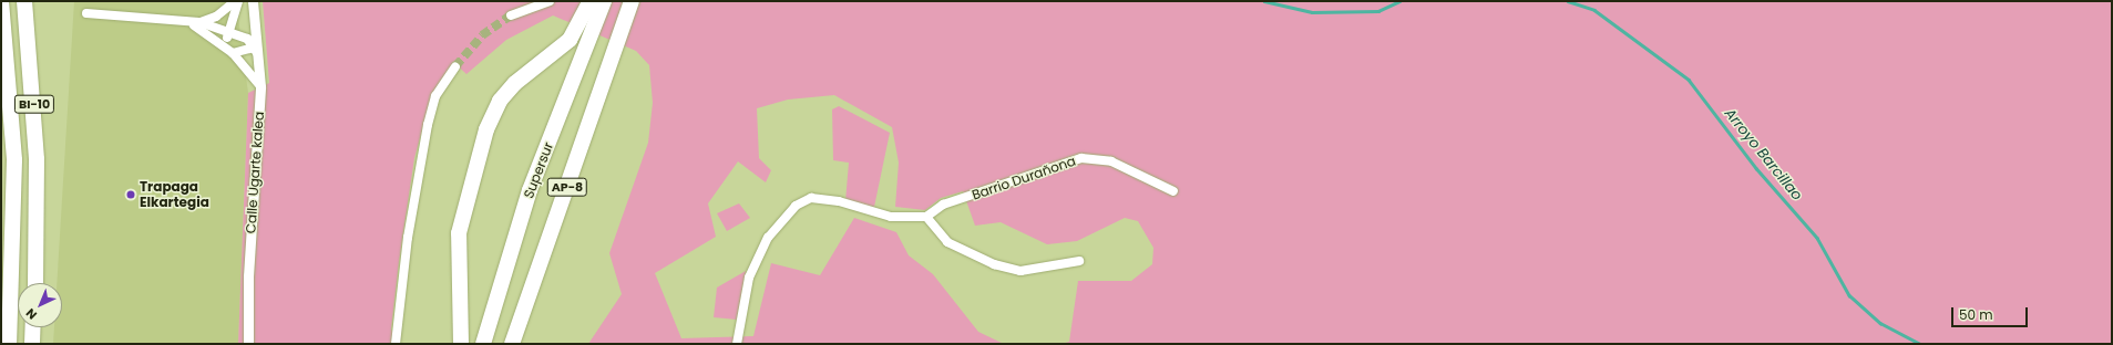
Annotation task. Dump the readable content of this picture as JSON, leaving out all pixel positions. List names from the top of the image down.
{
  "streets": {
    "highway": ["BI-10", "Supersur", "AP-8"],
    "street": ["Calle Ugarte kalea", "Barrio Durañona"]
  },
  "crossings": [
    ["Supersur", "AP-8"]
  ],
  "water": ["Arroyo Barcillao"],
  "places": ["Trapaga Elkartegia"],
  "scale_bar": "50 m",
  "north": "bottom left"
}
